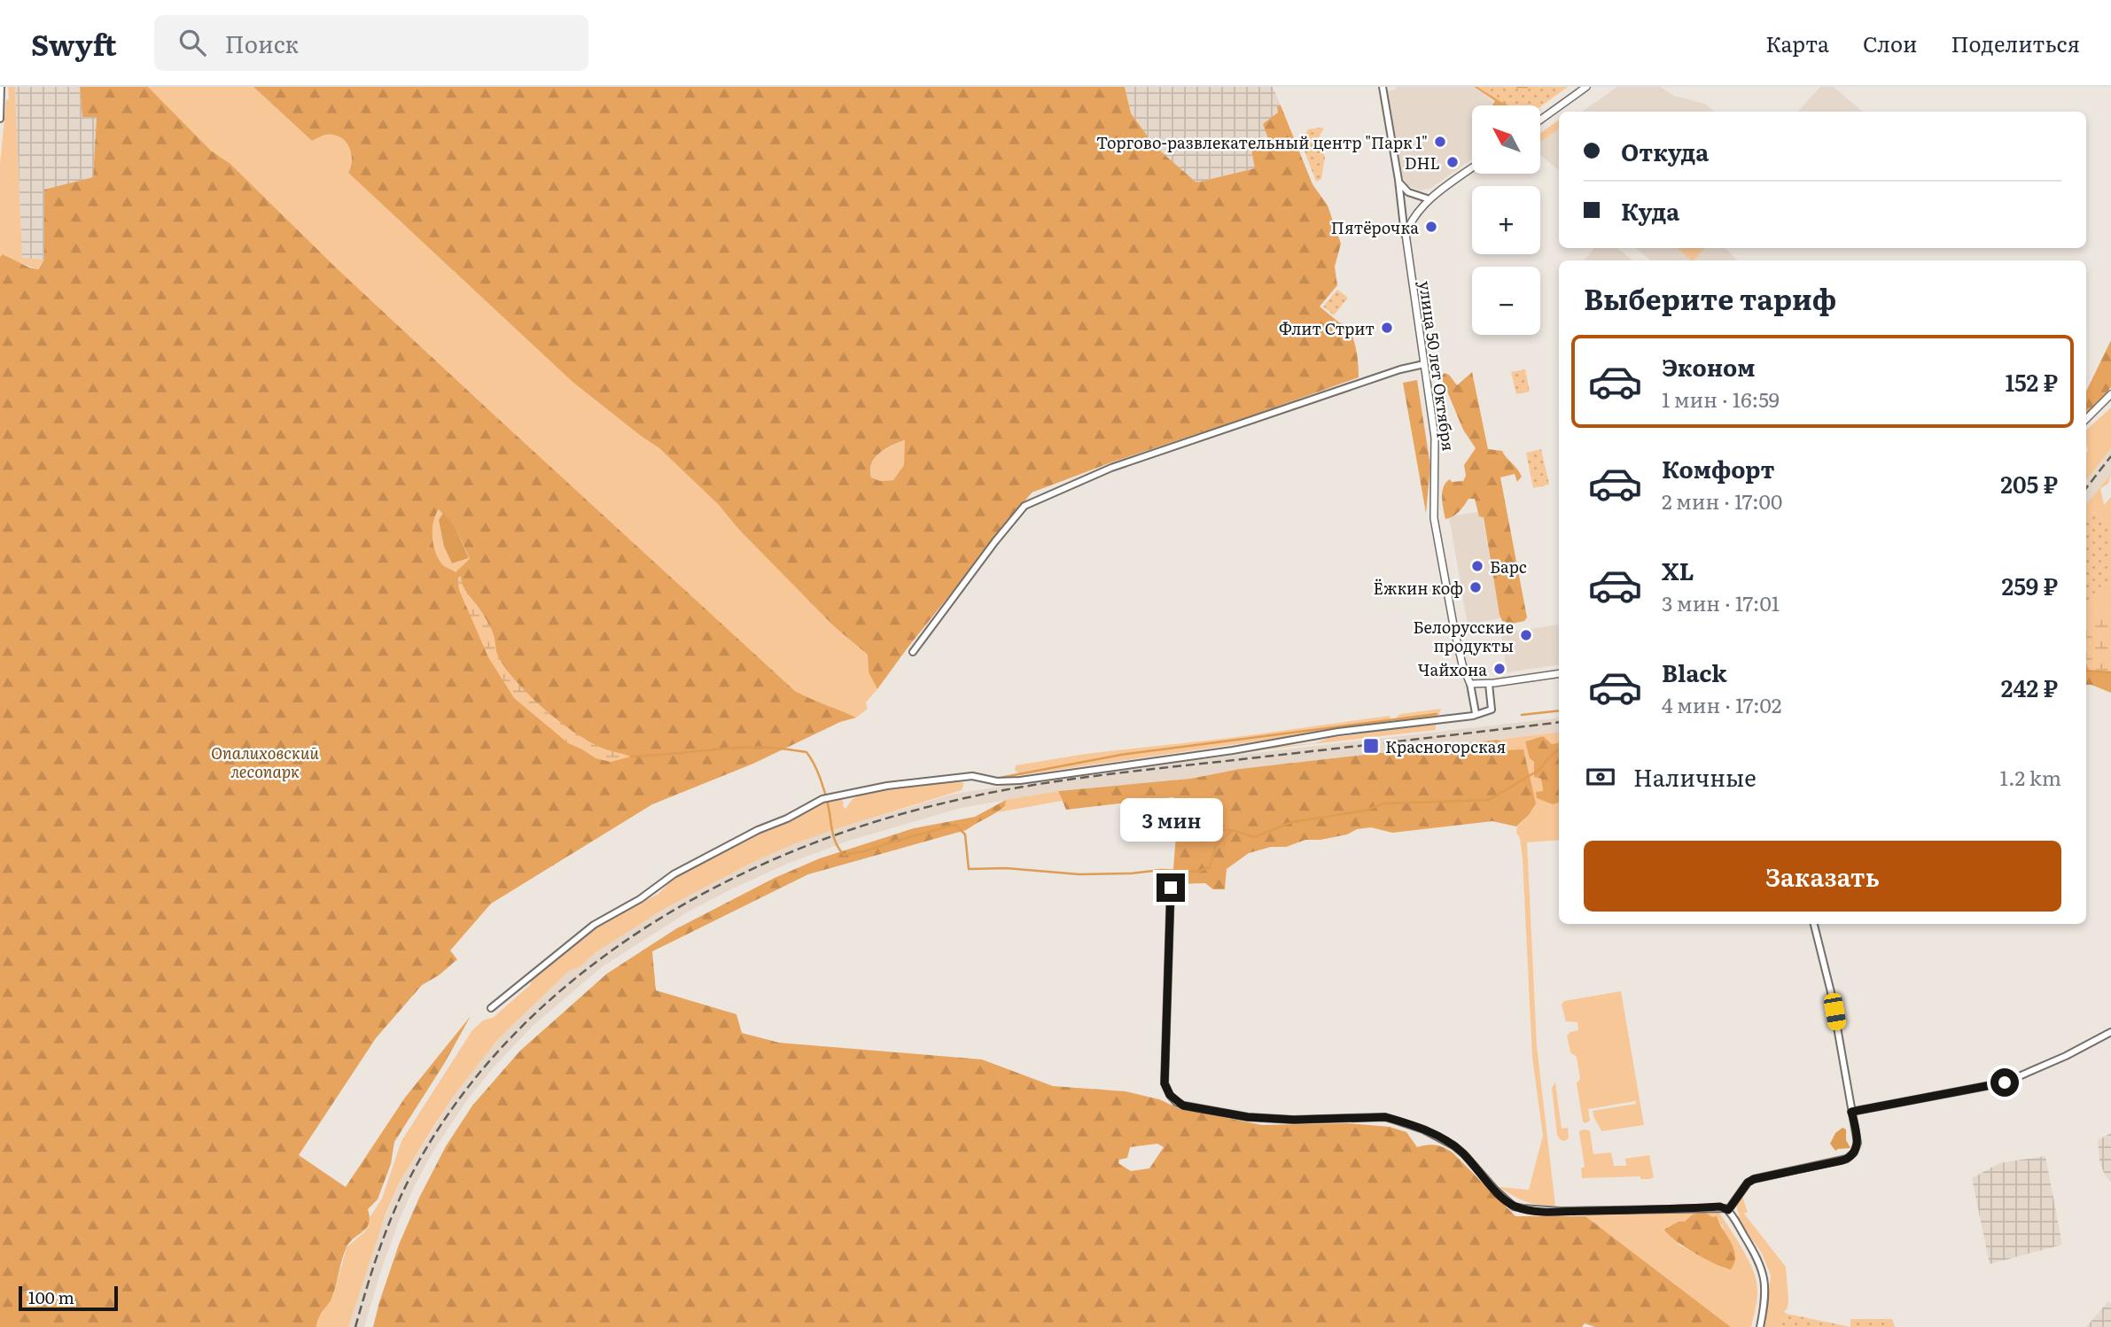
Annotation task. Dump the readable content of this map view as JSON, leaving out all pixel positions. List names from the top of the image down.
{
  "streets": {
    "street": ["улица 50 лет Октября"]
  },
  "parks": ["Опалиховский лесопарк"],
  "places": {
    "other": [
      "Торгово-развлекательный центр \"Парк 1\"",
      "DHL",
      "Пятёрочка",
      "Флит Стрит",
      "Барс",
      "Ёжкин коф",
      "Белорусские продукты",
      "Чайхона"
    ],
    "transit": ["Красногорская"]
  },
  "scale_bar": "100 m",
  "north": "top left",
  "page": {
    "header": "Swyft",
    "search": "Поиск",
    "nav": ["Карта", "Слои", "Поделиться"],
    "map_buttons": ["+", "−"],
    "banner": ["Откуда", "Куда"],
    "heading": "Выберите тариф",
    "list": [
      {
        "name": "Эконом",
        "note": "1 мин · 16:59",
        "value": "152 ₽"
      },
      {
        "name": "Комфорт",
        "note": "2 мин · 17:00",
        "value": "205 ₽"
      },
      {
        "name": "XL",
        "note": "3 мин · 17:01",
        "value": "259 ₽"
      },
      {
        "name": "Black",
        "note": "4 мин · 17:02",
        "value": "242 ₽"
      }
    ],
    "pay": ["Наличные", "1.2 km"],
    "bubble": "3 мин",
    "buttons": "Заказать",
    "scale": "100 m"
  }
}
